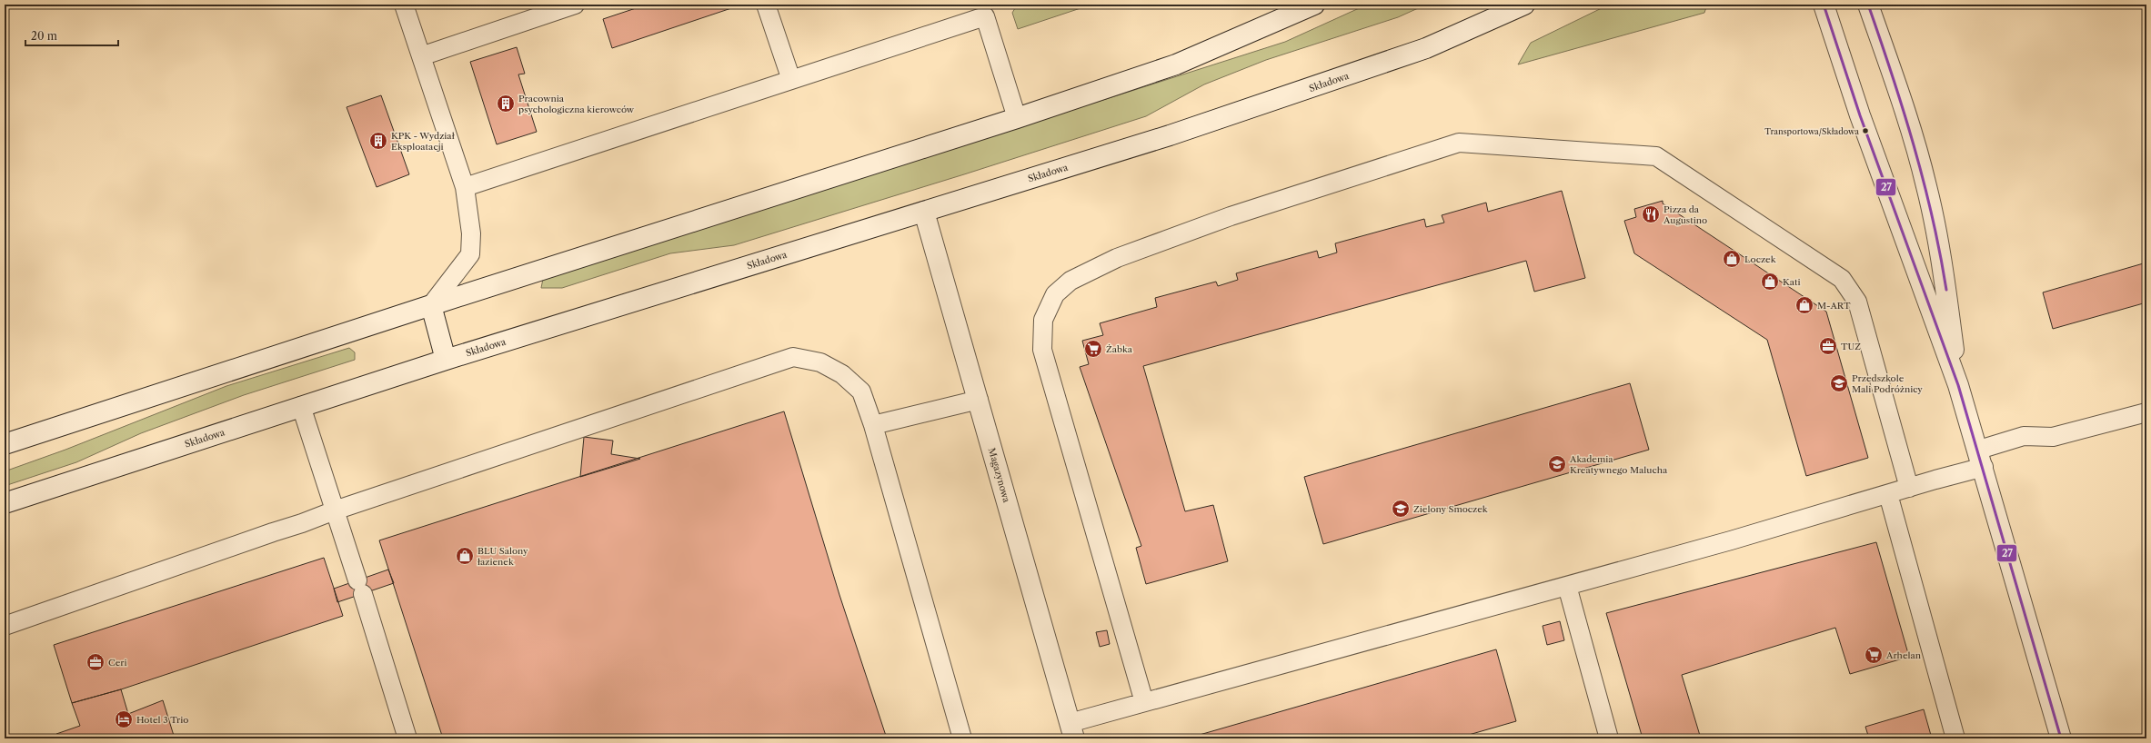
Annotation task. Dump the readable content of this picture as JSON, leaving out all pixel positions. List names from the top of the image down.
{
  "streets": {
    "main road": ["Składowa", "Magazynowa"]
  },
  "crossings": [
    ["Składowa", "Magazynowa"]
  ],
  "places": {
    "building": ["Pracownia psychologiczna kierowców", "KPK - Wydział Eksploatacji"],
    "other": ["Transportowa/Składowa"],
    "restaurant": ["Pizza da Augustino"],
    "shop": [
      "Loczek",
      "Kati",
      "M-ART",
      "BLU Salony łazienek"
    ],
    "office": ["TUZ", "Ceri"],
    "supermarket": ["Żabka", "Arhelan"],
    "school or university": ["Przedszkole Mali Podróżnicy", "Akademia Kreatywnego Malucha", "Zielony Smoczek"],
    "hotel": ["Hotel 3 Trio"]
  },
  "lines": ["transit line 27"],
  "scale_bar": "20 m"
}
